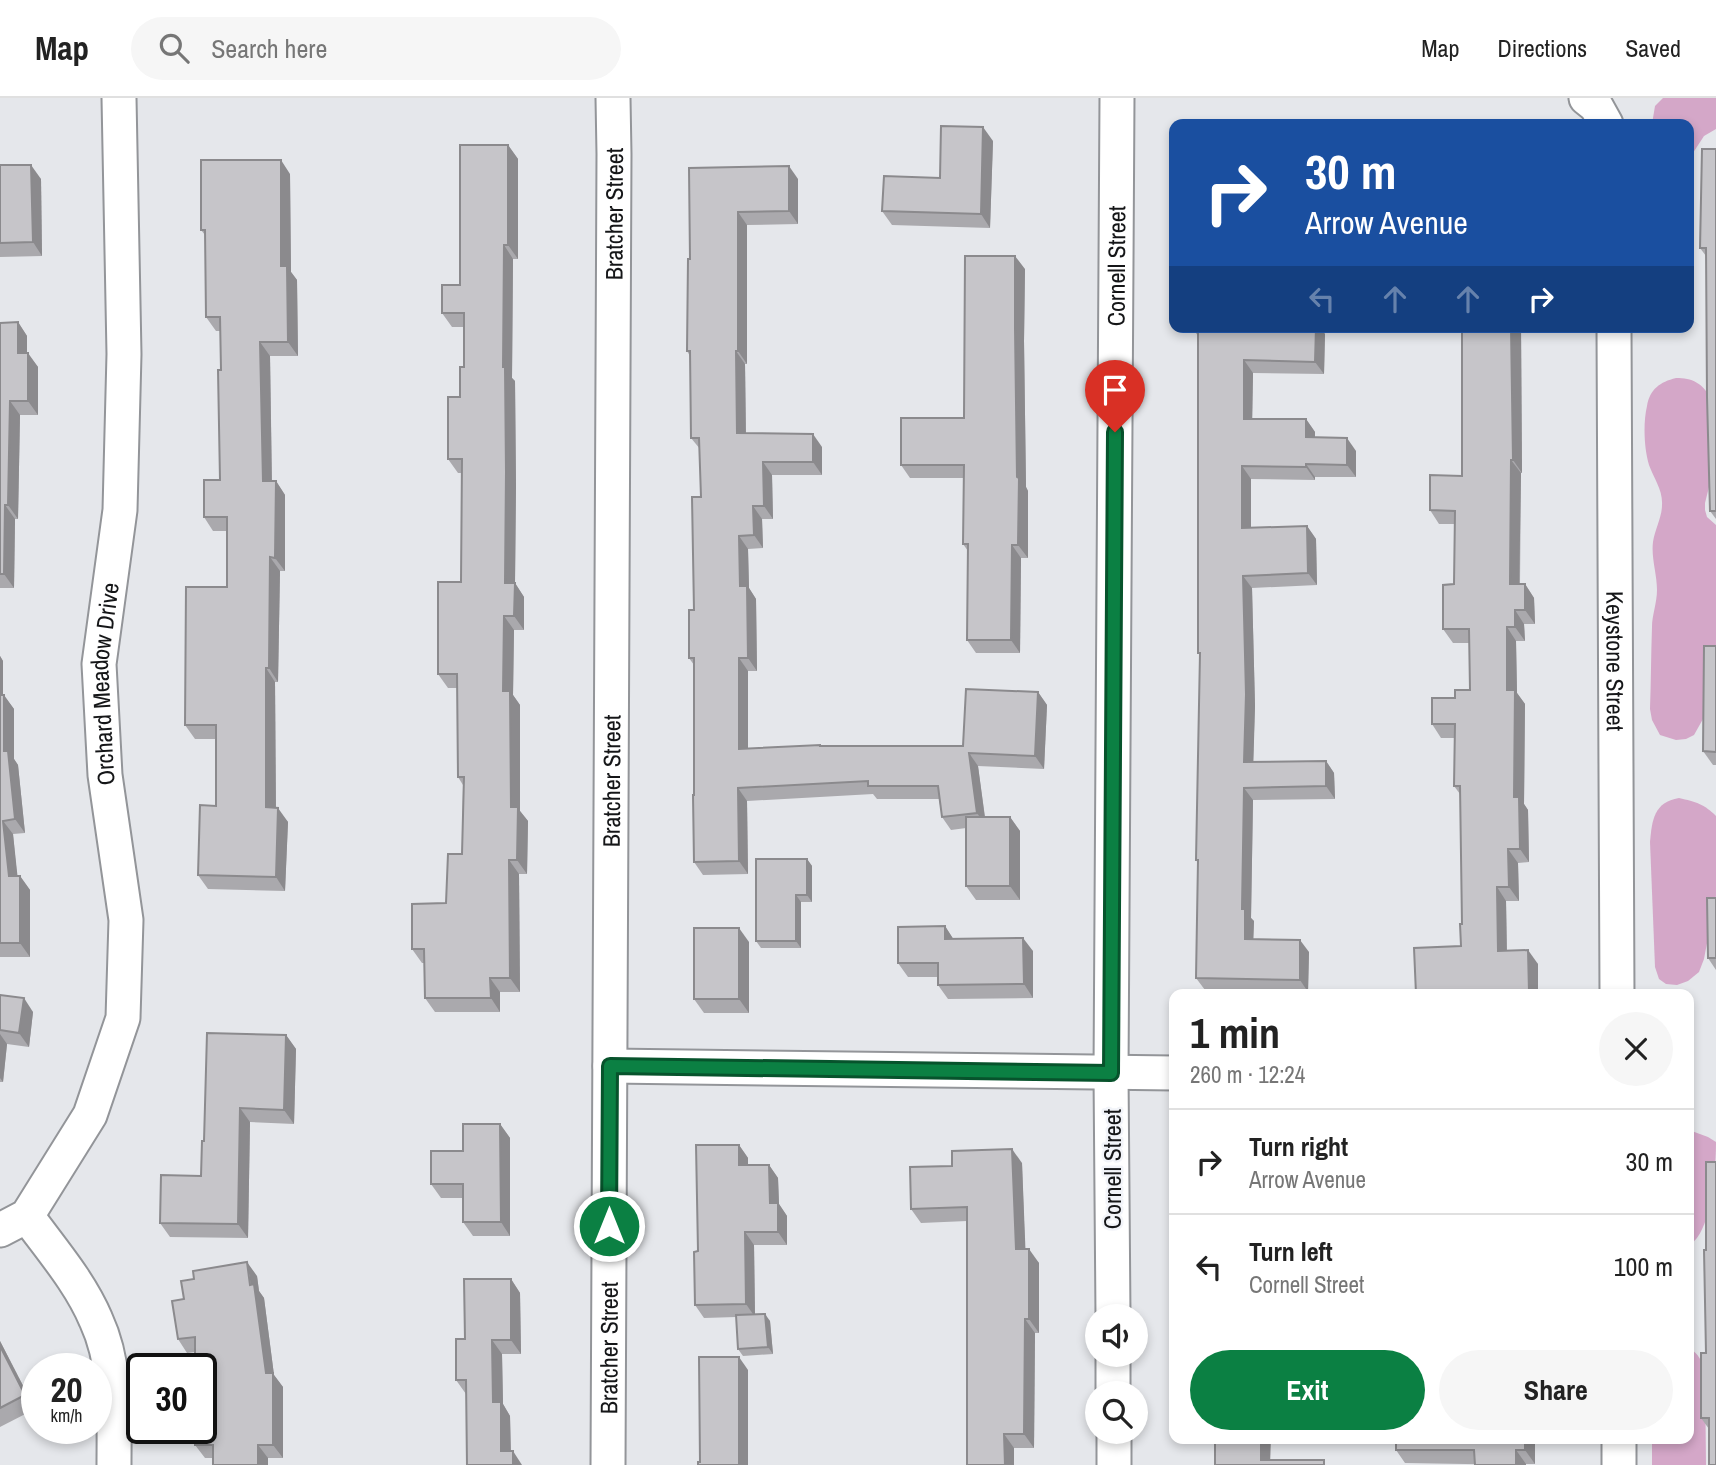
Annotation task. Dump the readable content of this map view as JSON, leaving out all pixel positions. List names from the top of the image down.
{
  "streets": {
    "street": [
      "Bratcher Street",
      "Cornell Street",
      "Keystone Street",
      "Orchard Meadow Drive"
    ]
  },
  "page": {
    "header": "Map",
    "search": "Search here",
    "nav": ["Map", "Directions", "Saved"],
    "turn": ["30 m", "Arrow Avenue"],
    "heading": ["1 min", "260 m · 12:24"],
    "list": [
      {
        "name": "Turn right",
        "note": "Arrow Avenue",
        "value": "30 m"
      },
      {
        "name": "Turn left",
        "note": "Cornell Street",
        "value": "100 m"
      }
    ],
    "buttons": ["Exit", "Share"],
    "speed": "20 km/h",
    "limit": "30"
  }
}
